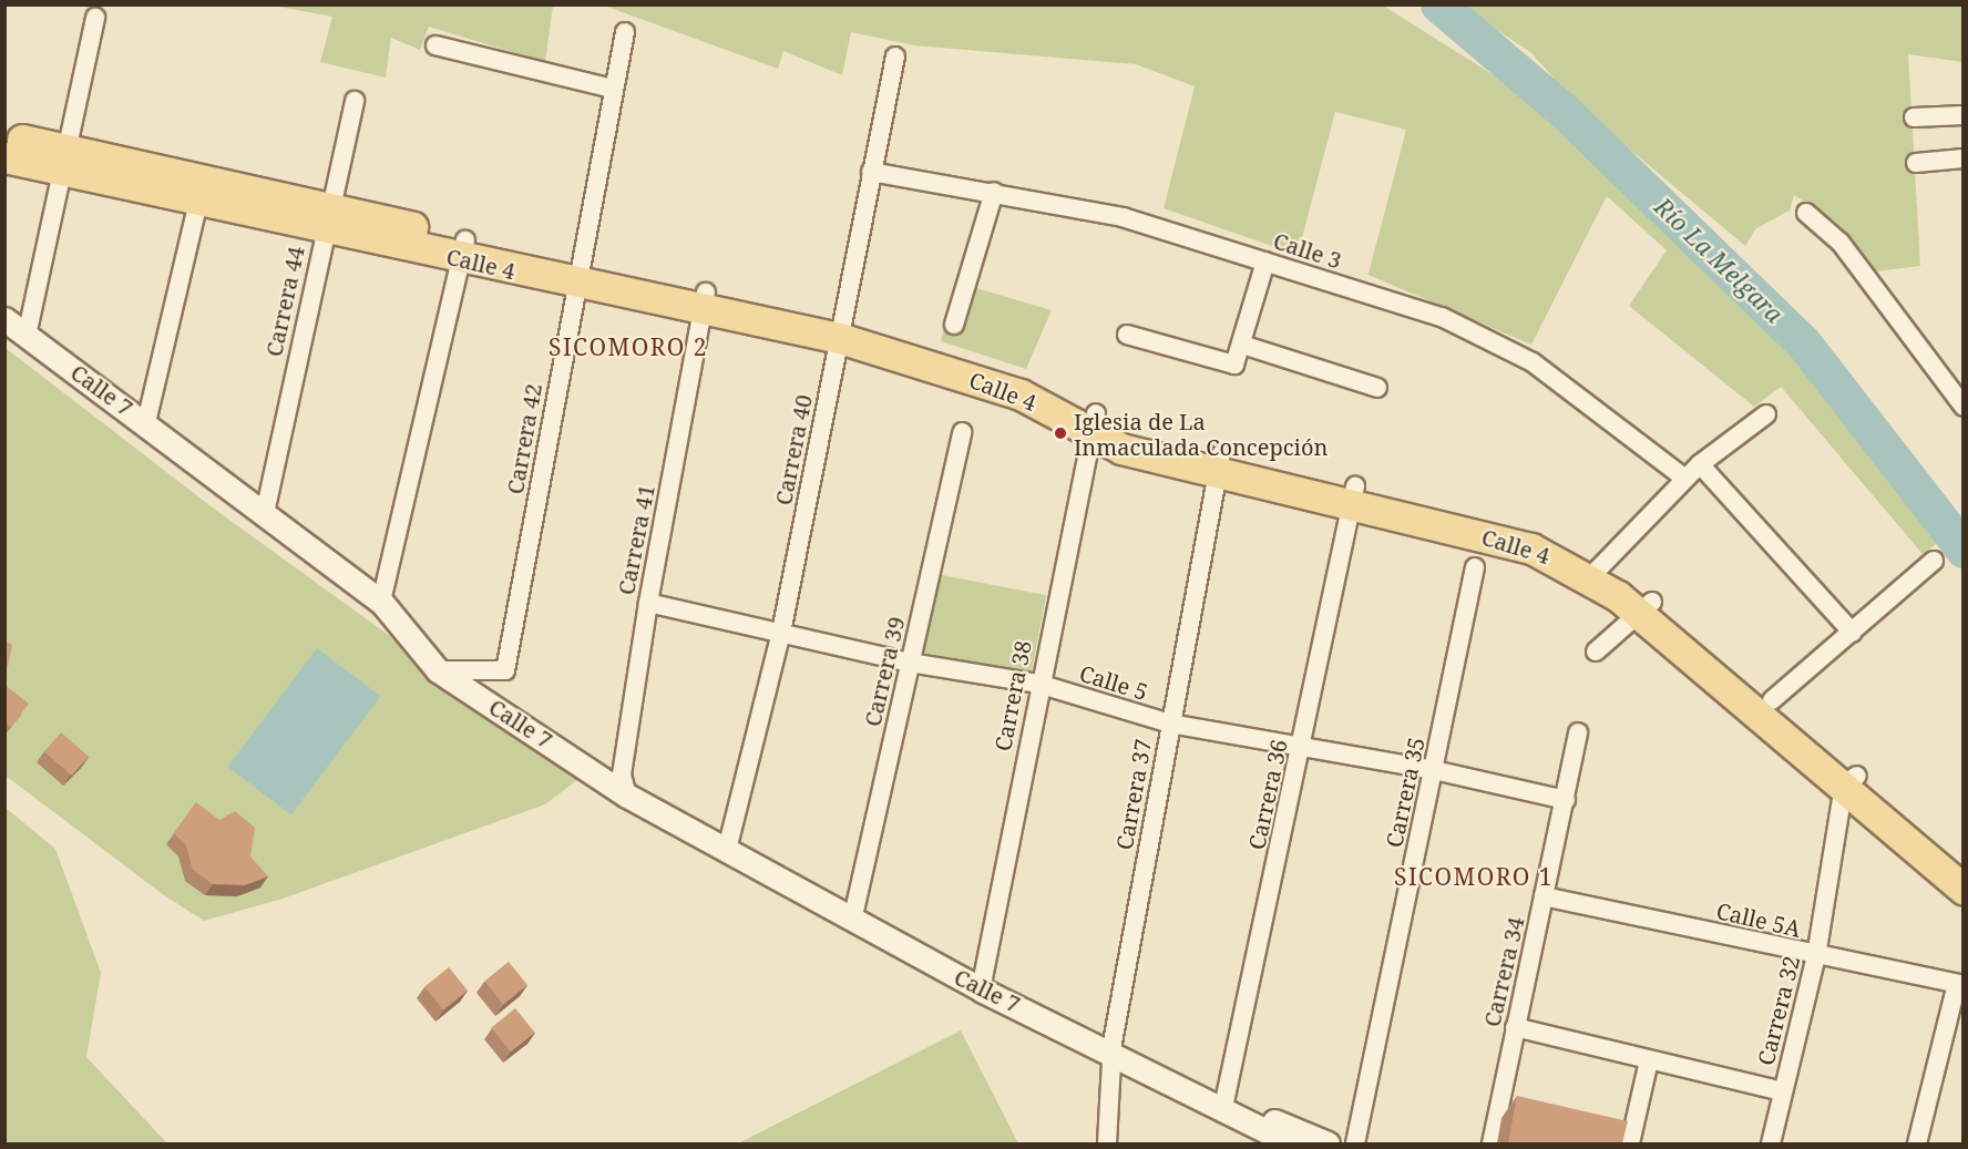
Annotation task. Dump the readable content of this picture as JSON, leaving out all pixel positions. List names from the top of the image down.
{
  "streets": {
    "main road": ["Calle 4"],
    "street": [
      "Calle 3",
      "Carrera 44",
      "Calle 7",
      "Carrera 42",
      "Carrera 40",
      "Carrera 41",
      "Carrera 39",
      "Calle 5",
      "Carrera 38",
      "Carrera 35",
      "Carrera 37",
      "Carrera 36",
      "Calle 5A",
      "Carrera 34",
      "Carrera 32"
    ]
  },
  "crossings": [
    ["Calle 3", "Carrera 40"],
    ["Calle 4", "Carrera 44"],
    ["Calle 4", "Carrera 42"],
    ["Calle 4", "Carrera 40"],
    ["Calle 4", "Carrera 41"],
    ["Calle 4", "Carrera 38"],
    ["Calle 4", "Carrera 37"],
    ["Calle 4", "Carrera 36"],
    ["Calle 4", "Carrera 32"],
    ["Carrera 44", "Calle 7"],
    ["Calle 7", "Carrera 42"],
    ["Calle 7", "Carrera 40"],
    ["Calle 7", "Carrera 41"],
    ["Calle 7", "Carrera 39"],
    ["Calle 7", "Carrera 38"],
    ["Calle 7", "Carrera 37"],
    ["Calle 7", "Carrera 36"],
    ["Carrera 40", "Calle 5"],
    ["Carrera 41", "Calle 5"],
    ["Carrera 39", "Calle 5"],
    ["Calle 5", "Carrera 38"],
    ["Calle 5", "Carrera 35"],
    ["Calle 5", "Carrera 37"],
    ["Calle 5", "Carrera 36"],
    ["Calle 5", "Carrera 34"],
    ["Calle 5A", "Carrera 34"],
    ["Calle 5A", "Carrera 32"]
  ],
  "districts": ["SICOMORO 2", "SICOMORO 1"],
  "water": ["Río La Melgara"],
  "places": ["Iglesia de La Inmaculada Concepción"]
}
